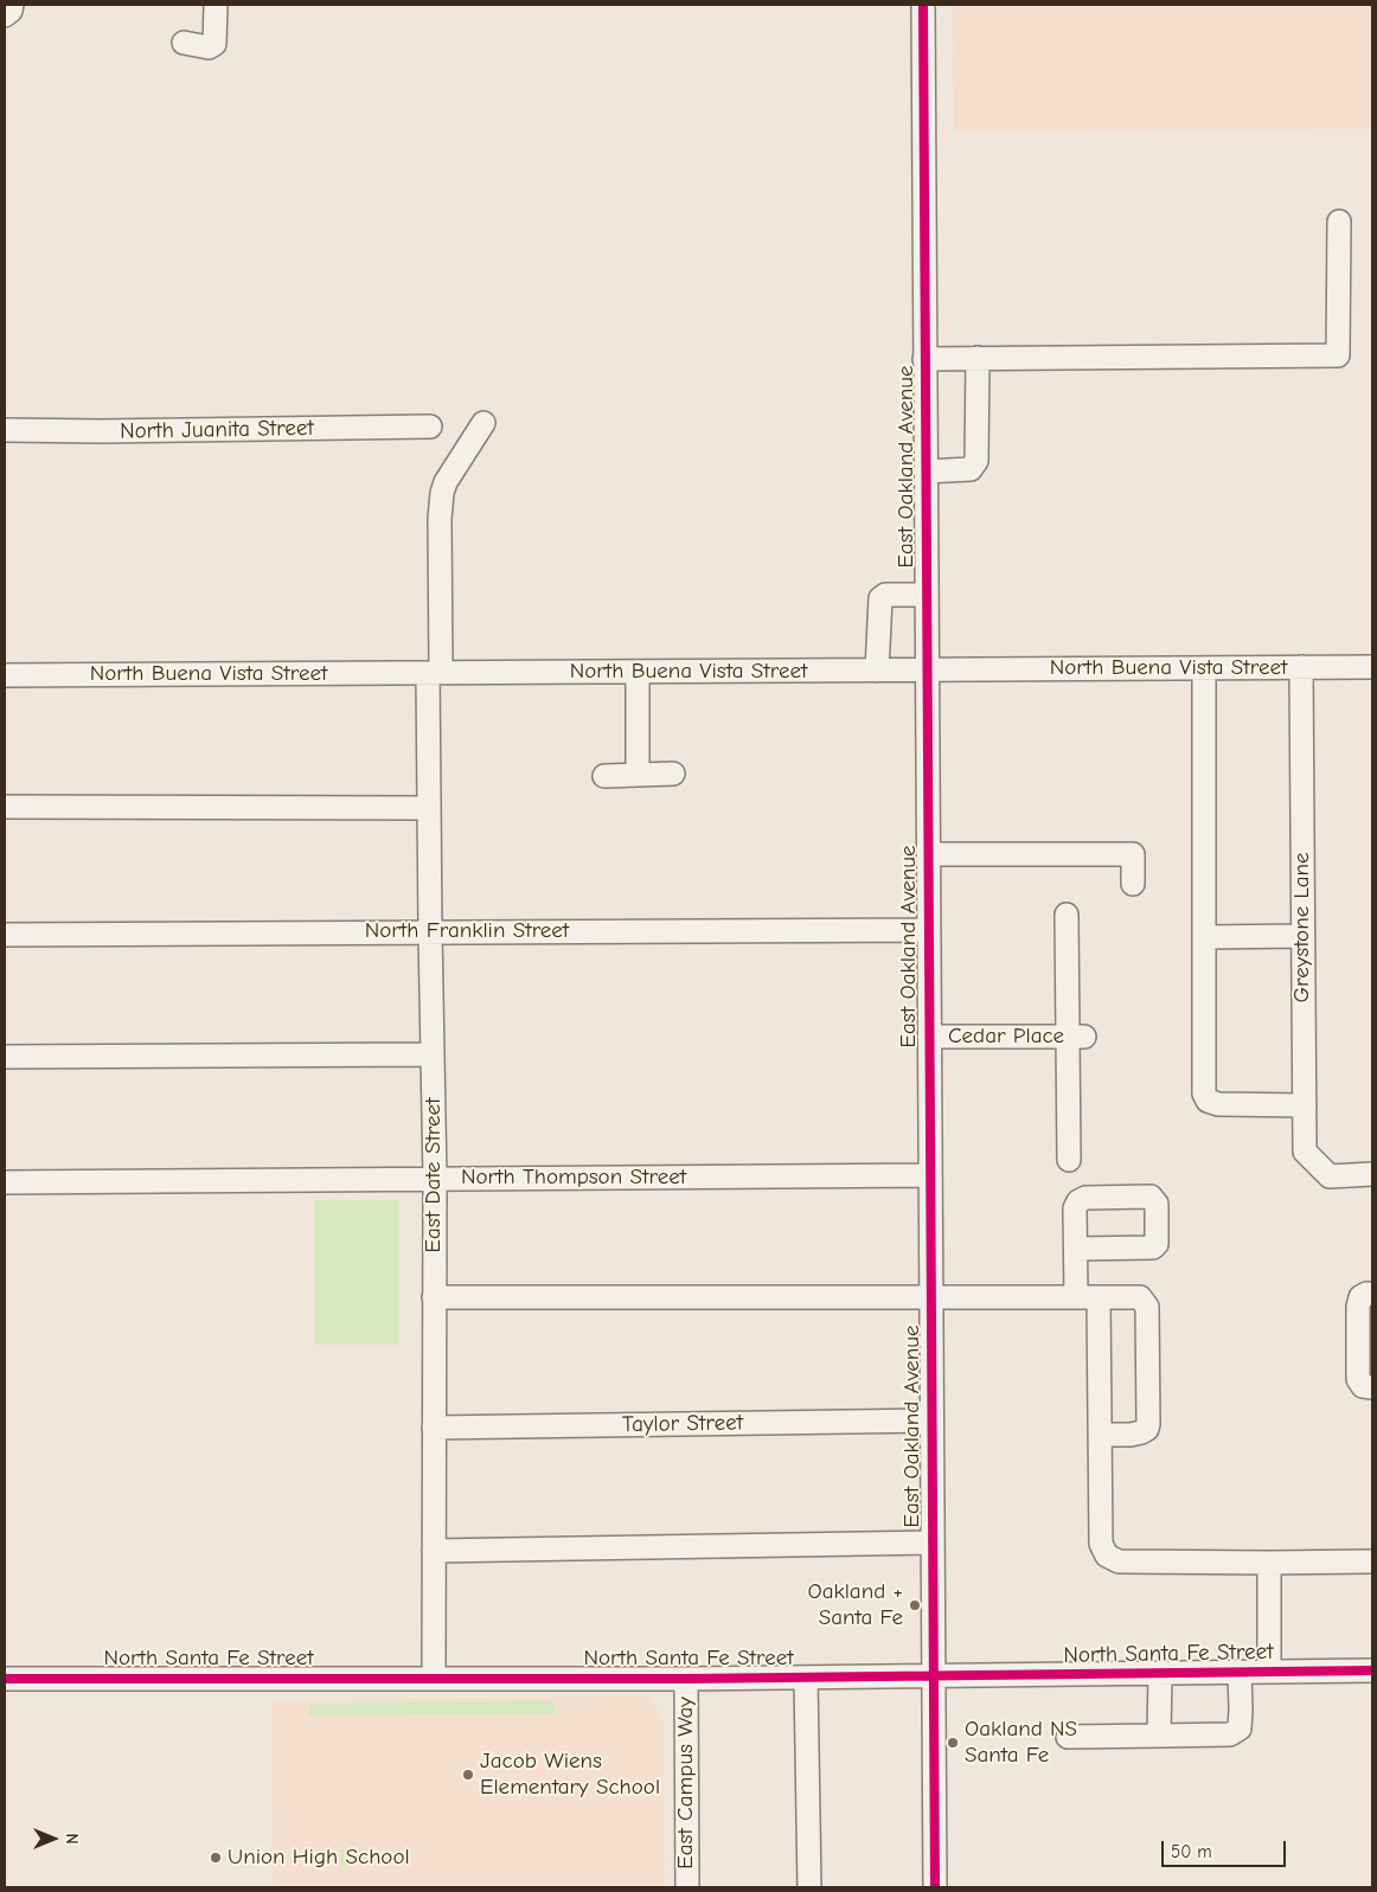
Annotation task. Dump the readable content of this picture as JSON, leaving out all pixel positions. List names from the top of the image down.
{
  "streets": {
    "street": [
      "North Juanita Street",
      "East Oakland Avenue",
      "North Buena Vista Street",
      "Greystone Lane",
      "North Franklin Street",
      "Cedar Place",
      "East Date Street",
      "North Thompson Street",
      "Taylor Street",
      "North Santa Fe Street",
      "East Campus Way"
    ]
  },
  "crossings": [
    ["East Oakland Avenue", "North Buena Vista Street"],
    ["East Oakland Avenue", "North Franklin Street"],
    ["East Oakland Avenue", "Cedar Place"],
    ["East Oakland Avenue", "North Thompson Street"],
    ["East Oakland Avenue", "Taylor Street"],
    ["East Oakland Avenue", "North Santa Fe Street"],
    ["North Buena Vista Street", "Greystone Lane"],
    ["North Buena Vista Street", "East Date Street"],
    ["North Franklin Street", "East Date Street"],
    ["East Date Street", "North Thompson Street"],
    ["East Date Street", "Taylor Street"],
    ["East Date Street", "North Santa Fe Street"],
    ["North Santa Fe Street", "East Campus Way"]
  ],
  "places": [
    "Oakland + Santa Fe",
    "Oakland NS Santa Fe",
    "Jacob Wiens Elementary School",
    "Union High School"
  ],
  "scale_bar": "50 m",
  "north": "right"
}
